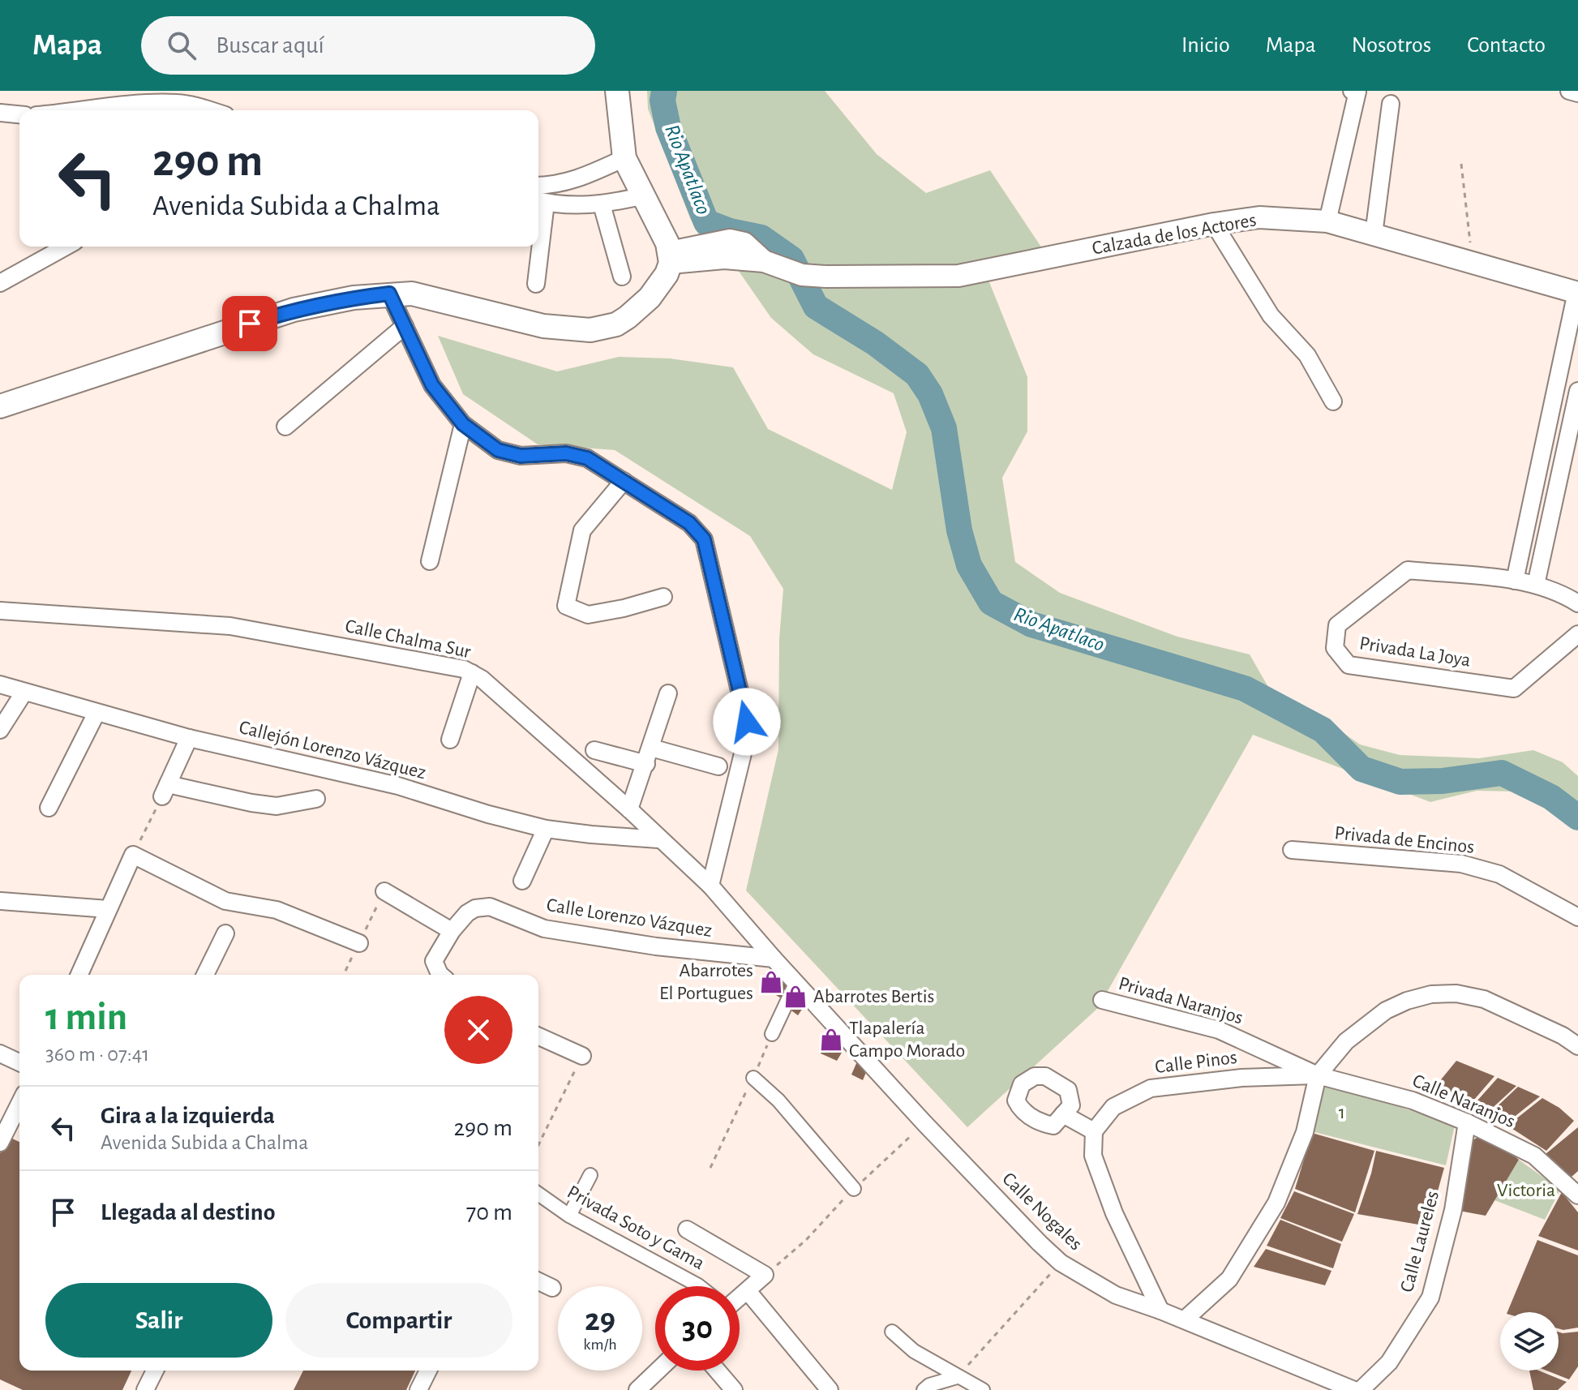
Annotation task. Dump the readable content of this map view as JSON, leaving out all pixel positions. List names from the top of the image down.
{
  "streets": {
    "street": [
      "Calzada de los Actores",
      "Calle Chalma Sur",
      "Privada La Joya",
      "Callejón Lorenzo Vázquez",
      "Privada de Encinos",
      "Calle Lorenzo Vázquez",
      "Privada Naranjos",
      "Calle Pinos",
      "Calle Naranjos",
      "Calle Nogales",
      "Privada Soto y Gama",
      "Calle Laureles"
    ]
  },
  "crossings": [
    ["Calle Chalma Sur", "Callejón Lorenzo Vázquez"],
    ["Calle Chalma Sur", "Calle Lorenzo Vázquez"],
    ["Calle Chalma Sur", "Calle Nogales"],
    ["Calle Lorenzo Vázquez", "Calle Nogales"],
    ["Privada Naranjos", "Calle Pinos"],
    ["Privada Naranjos", "Calle Naranjos"],
    ["Calle Pinos", "Calle Naranjos"],
    ["Calle Naranjos", "Calle Laureles"]
  ],
  "water": ["Rio Apatlaco"],
  "parks": ["1", "Victoria"],
  "places": {
    "shop": ["Abarrotes El Portugues", "Abarrotes Bertis", "Tlapalería Campo Morado"]
  },
  "page": {
    "header": "Mapa",
    "search": "Buscar aquí",
    "nav": [
      "Inicio",
      "Mapa",
      "Nosotros",
      "Contacto"
    ],
    "turn": ["290 m", "Avenida Subida a Chalma"],
    "heading": ["1 min", "360 m · 07:41"],
    "list": [
      {
        "name": "Gira a la izquierda",
        "note": "Avenida Subida a Chalma",
        "value": "290 m"
      },
      {
        "name": "Llegada al destino",
        "value": "70 m"
      }
    ],
    "buttons": ["Salir", "Compartir"],
    "speed": "29 km/h",
    "limit": "30"
  }
}
